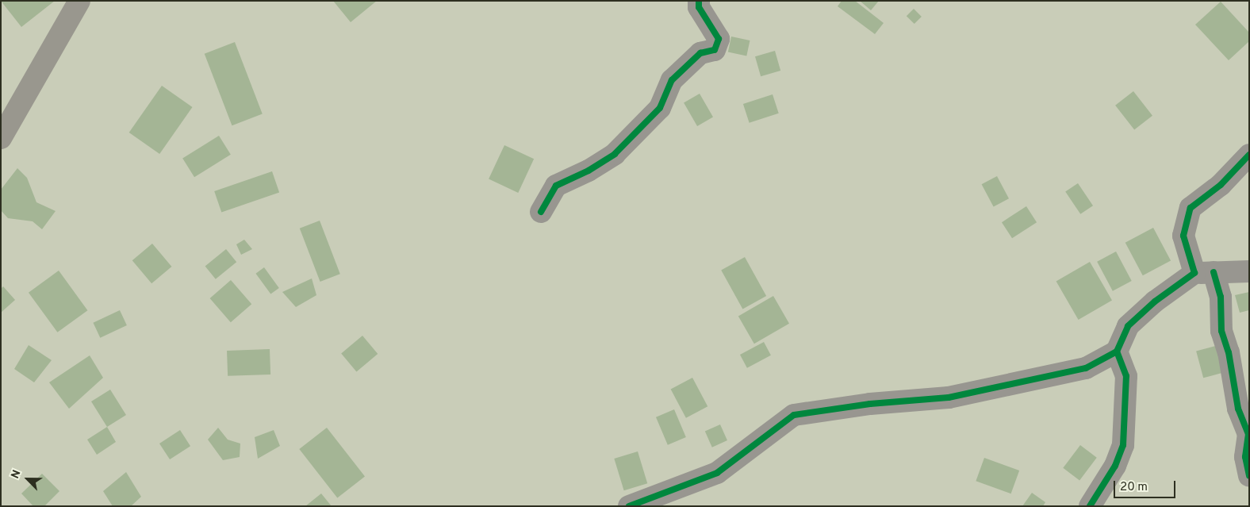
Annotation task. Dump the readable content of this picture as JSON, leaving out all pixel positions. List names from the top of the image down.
{
  "scale_bar": "20 m",
  "north": "top left"
}
